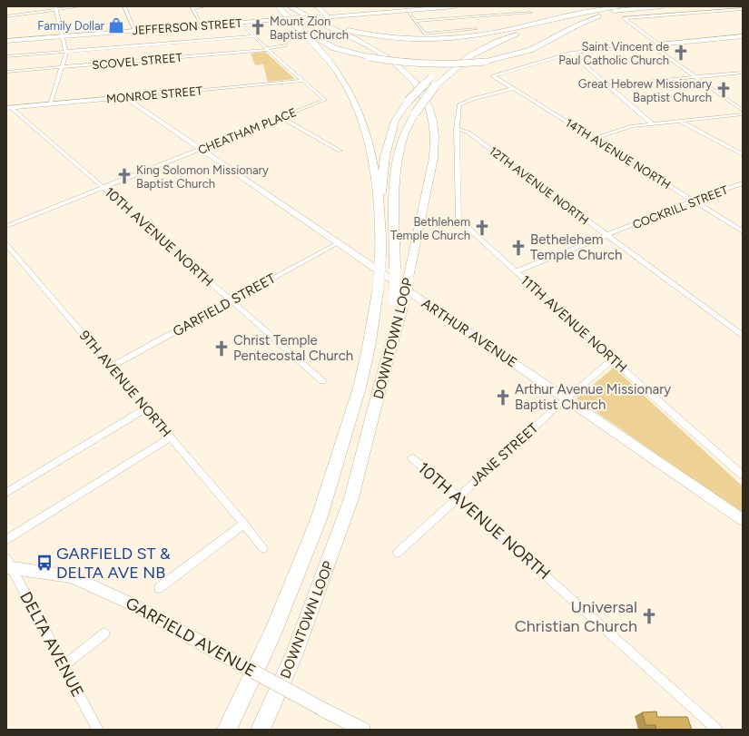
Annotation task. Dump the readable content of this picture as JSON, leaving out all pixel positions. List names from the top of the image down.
{
  "streets": {
    "highway": ["DOWNTOWN LOOP"],
    "street": [
      "JEFFERSON STREET",
      "SCOVEL STREET",
      "MONROE STREET",
      "CHEATHAM PLACE",
      "14TH AVENUE NORTH",
      "12TH AVENUE NORTH",
      "COCKRILL STREET",
      "10TH AVENUE NORTH",
      "GARFIELD STREET",
      "11TH AVENUE NORTH",
      "ARTHUR AVENUE",
      "9TH AVENUE NORTH",
      "JANE STREET",
      "GARFIELD AVENUE",
      "DELTA AVENUE"
    ]
  },
  "crossings": [
    ["MONROE STREET", "CHEATHAM PLACE"],
    ["MONROE STREET", "10TH AVENUE NORTH"],
    ["MONROE STREET", "ARTHUR AVENUE"],
    ["CHEATHAM PLACE", "10TH AVENUE NORTH"],
    ["CHEATHAM PLACE", "ARTHUR AVENUE"],
    ["14TH AVENUE NORTH", "COCKRILL STREET"],
    ["12TH AVENUE NORTH", "COCKRILL STREET"],
    ["12TH AVENUE NORTH", "11TH AVENUE NORTH"],
    ["COCKRILL STREET", "11TH AVENUE NORTH"],
    ["10TH AVENUE NORTH", "GARFIELD STREET"],
    ["10TH AVENUE NORTH", "JANE STREET"],
    ["GARFIELD STREET", "ARTHUR AVENUE"],
    ["GARFIELD STREET", "9TH AVENUE NORTH"],
    ["11TH AVENUE NORTH", "JANE STREET"],
    ["ARTHUR AVENUE", "JANE STREET"],
    ["GARFIELD AVENUE", "DELTA AVENUE"]
  ],
  "places": {
    "shop": ["Family Dollar"],
    "church": [
      "Mount Zion Baptist Church",
      "Saint Vincent de Paul Catholic Church",
      "Great Hebrew Missionary Baptist Church",
      "King Solomon Missionary Baptist Church",
      "Bethlehem Temple Church",
      "Bethelehem Temple Church",
      "Christ Temple Pentecostal Church",
      "Arthur Avenue Missionary Baptist Church",
      "Universal Christian Church"
    ],
    "bus stop": ["GARFIELD ST & DELTA AVE NB"]
  }
}
